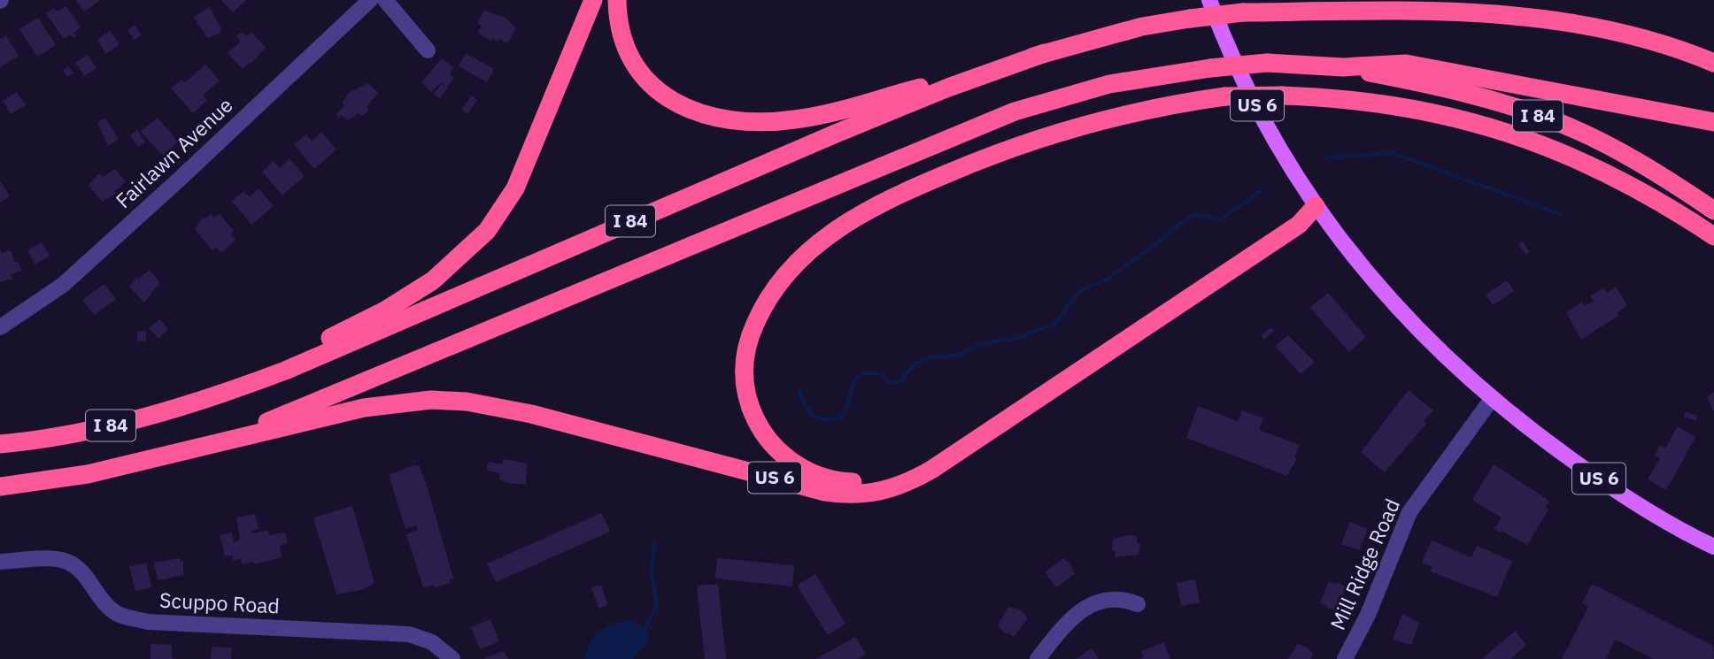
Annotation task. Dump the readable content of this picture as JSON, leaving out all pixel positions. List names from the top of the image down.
{
  "streets": {
    "highway": ["US 6", "I 84"],
    "street": ["Fairlawn Avenue", "Mill Ridge Road", "Scuppo Road"]
  },
  "crossings": [
    ["US 6", "I 84"],
    ["US 6", "Mill Ridge Road"]
  ]
}
